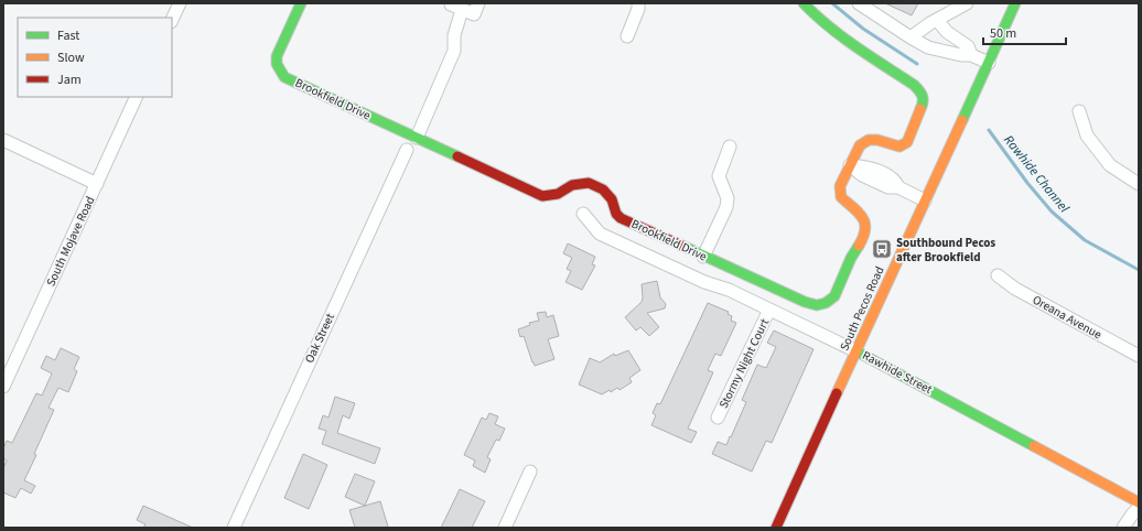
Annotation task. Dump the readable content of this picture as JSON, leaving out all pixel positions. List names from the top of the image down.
{
  "streets": {
    "street": [
      "Brookfield Drive",
      "South Mojave Road",
      "South Pecos Road",
      "Oreana Avenue",
      "Oak Street",
      "Stormy Night Court",
      "Rawhide Street"
    ]
  },
  "crossings": [
    ["South Pecos Road", "Rawhide Street"],
    ["Stormy Night Court", "Rawhide Street"]
  ],
  "water": ["Rawhide Channel"],
  "places": {
    "bus stop": ["Southbound Pecos after Brookfield"]
  },
  "legend": ["Fast", "Slow", "Jam"],
  "scale_bar": "50 m"
}
